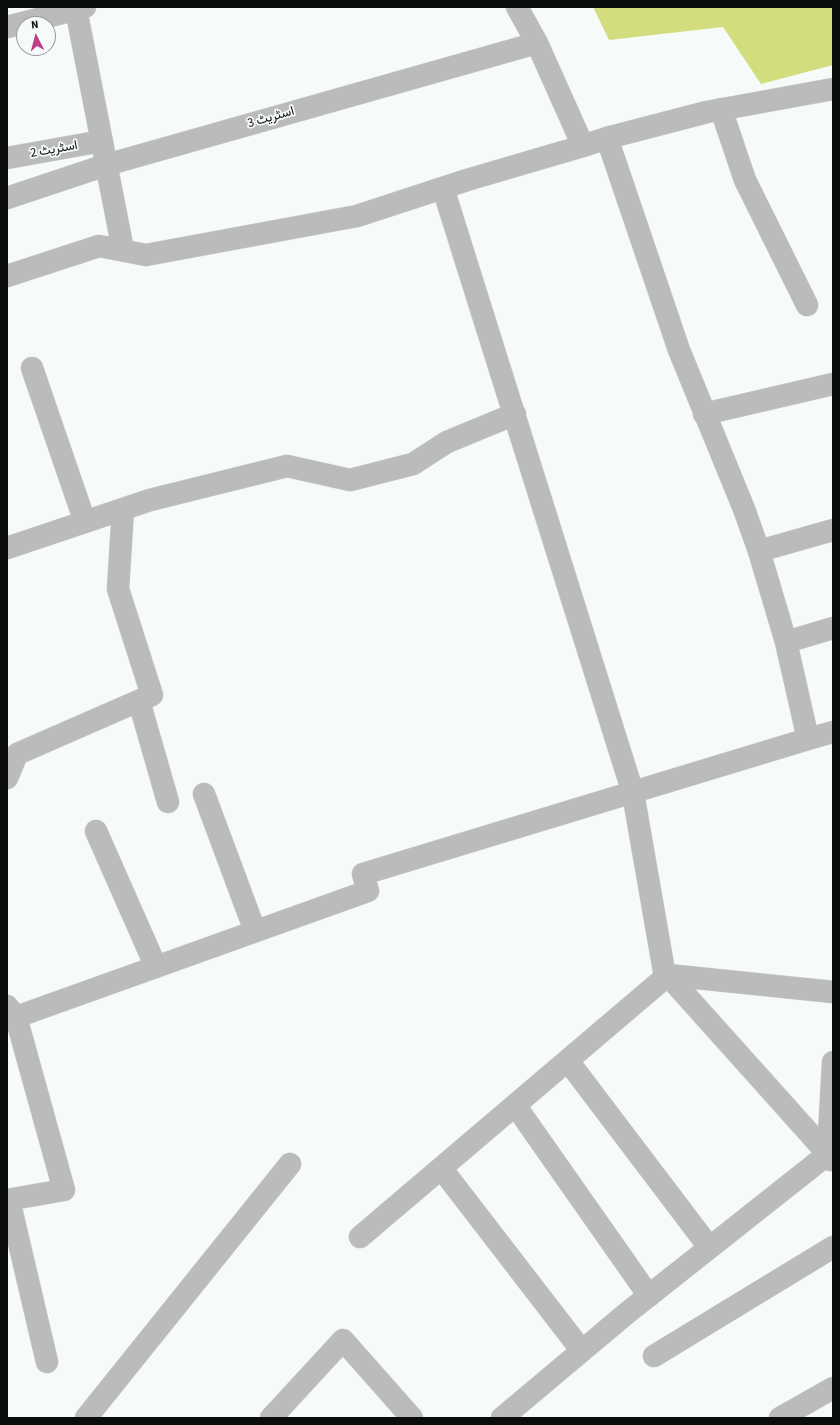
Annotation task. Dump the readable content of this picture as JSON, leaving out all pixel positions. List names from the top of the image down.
{
  "streets": {
    "street": ["اسٹریٹ 3", "اسٹریٹ 2"]
  },
  "north": "top"
}
